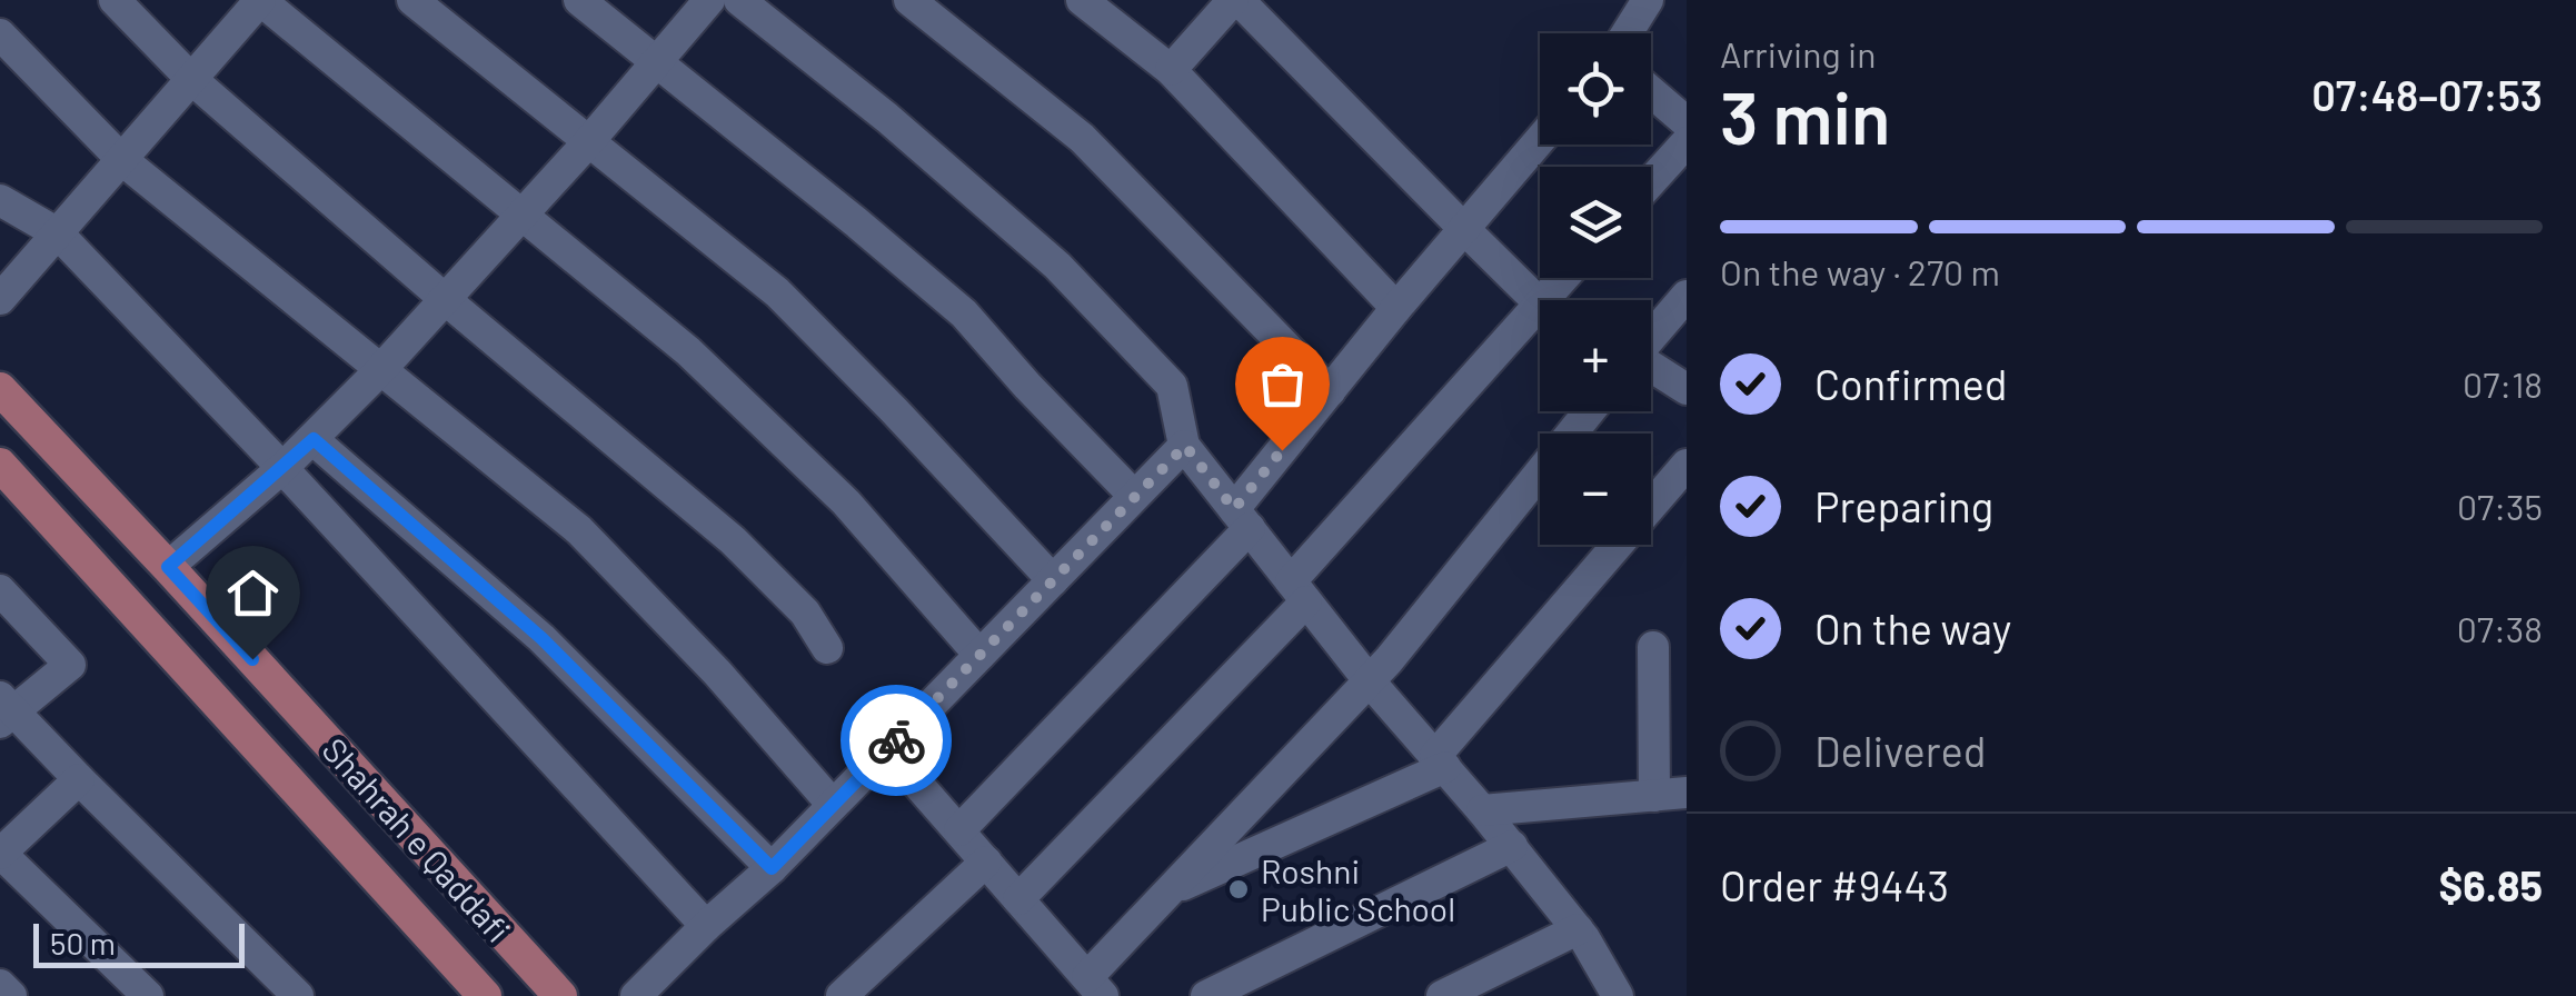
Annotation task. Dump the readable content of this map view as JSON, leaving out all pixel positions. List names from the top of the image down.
{
  "streets": {
    "main road": ["Shahrah e Qaddafi"]
  },
  "places": ["Roshni Public School"],
  "scale_bar": "50 m",
  "page": {
    "heading": ["3 min", "Arriving in", "07:48–07:53"],
    "panel": ["Order #9443", "$6.85"],
    "map_buttons": ["+", "−"],
    "bar": "On the way · 270 m",
    "list": [
      ["Confirmed", "07:18"],
      ["Preparing", "07:35"],
      ["On the way", "07:38"],
      "Delivered"
    ],
    "scale": "50 m"
  }
}
